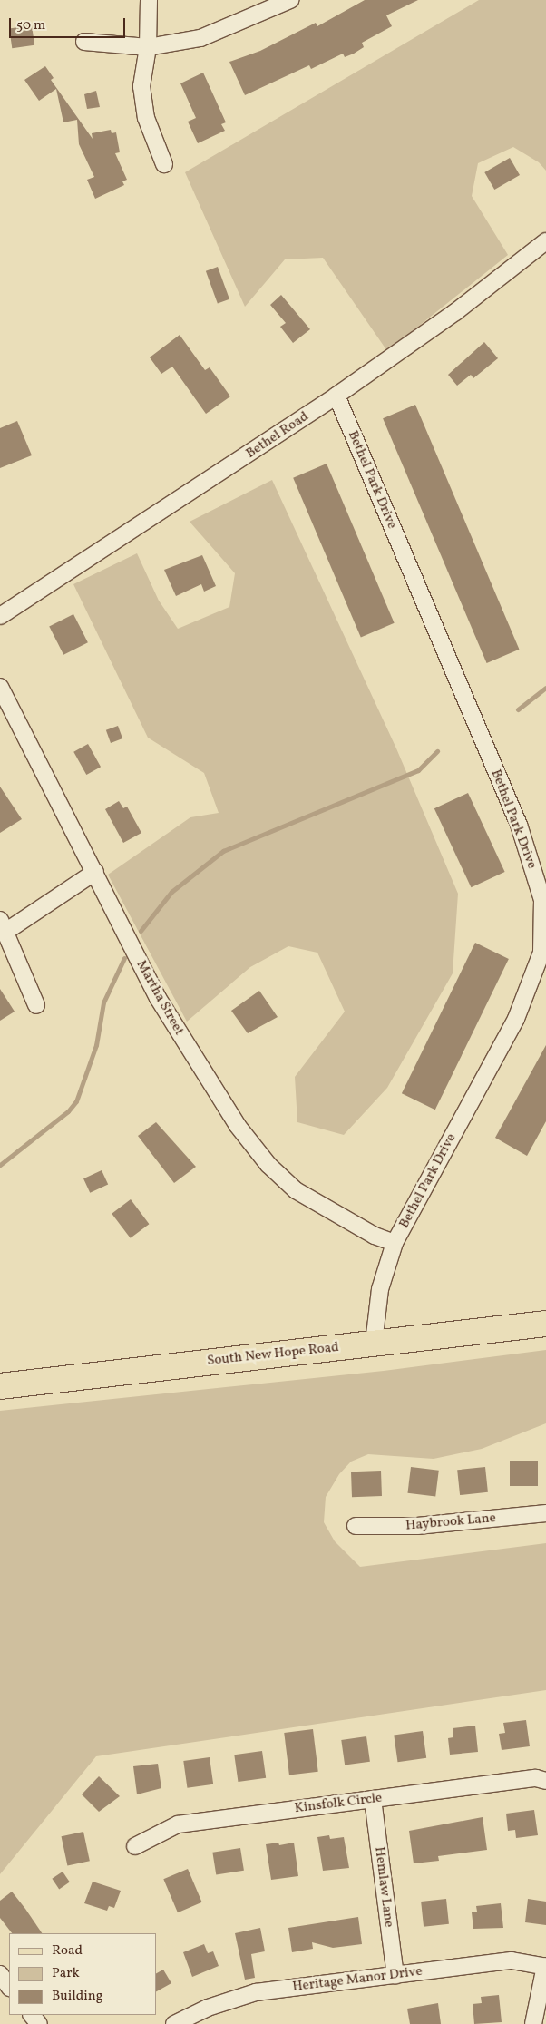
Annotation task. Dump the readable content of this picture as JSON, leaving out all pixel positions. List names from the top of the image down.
{
  "streets": {
    "main road": ["South New Hope Road"],
    "street": [
      "Bethel Road",
      "Bethel Park Drive",
      "Martha Street",
      "Haybrook Lane",
      "Kinsfolk Circle",
      "Hemlaw Lane",
      "Heritage Manor Drive"
    ]
  },
  "crossings": [
    ["Bethel Road", "Bethel Park Drive"],
    ["Bethel Park Drive", "Martha Street"],
    ["Bethel Park Drive", "South New Hope Road"],
    ["Kinsfolk Circle", "Hemlaw Lane"],
    ["Hemlaw Lane", "Heritage Manor Drive"]
  ],
  "legend": ["Road", "Park", "Building"],
  "scale_bar": "50 m"
}
